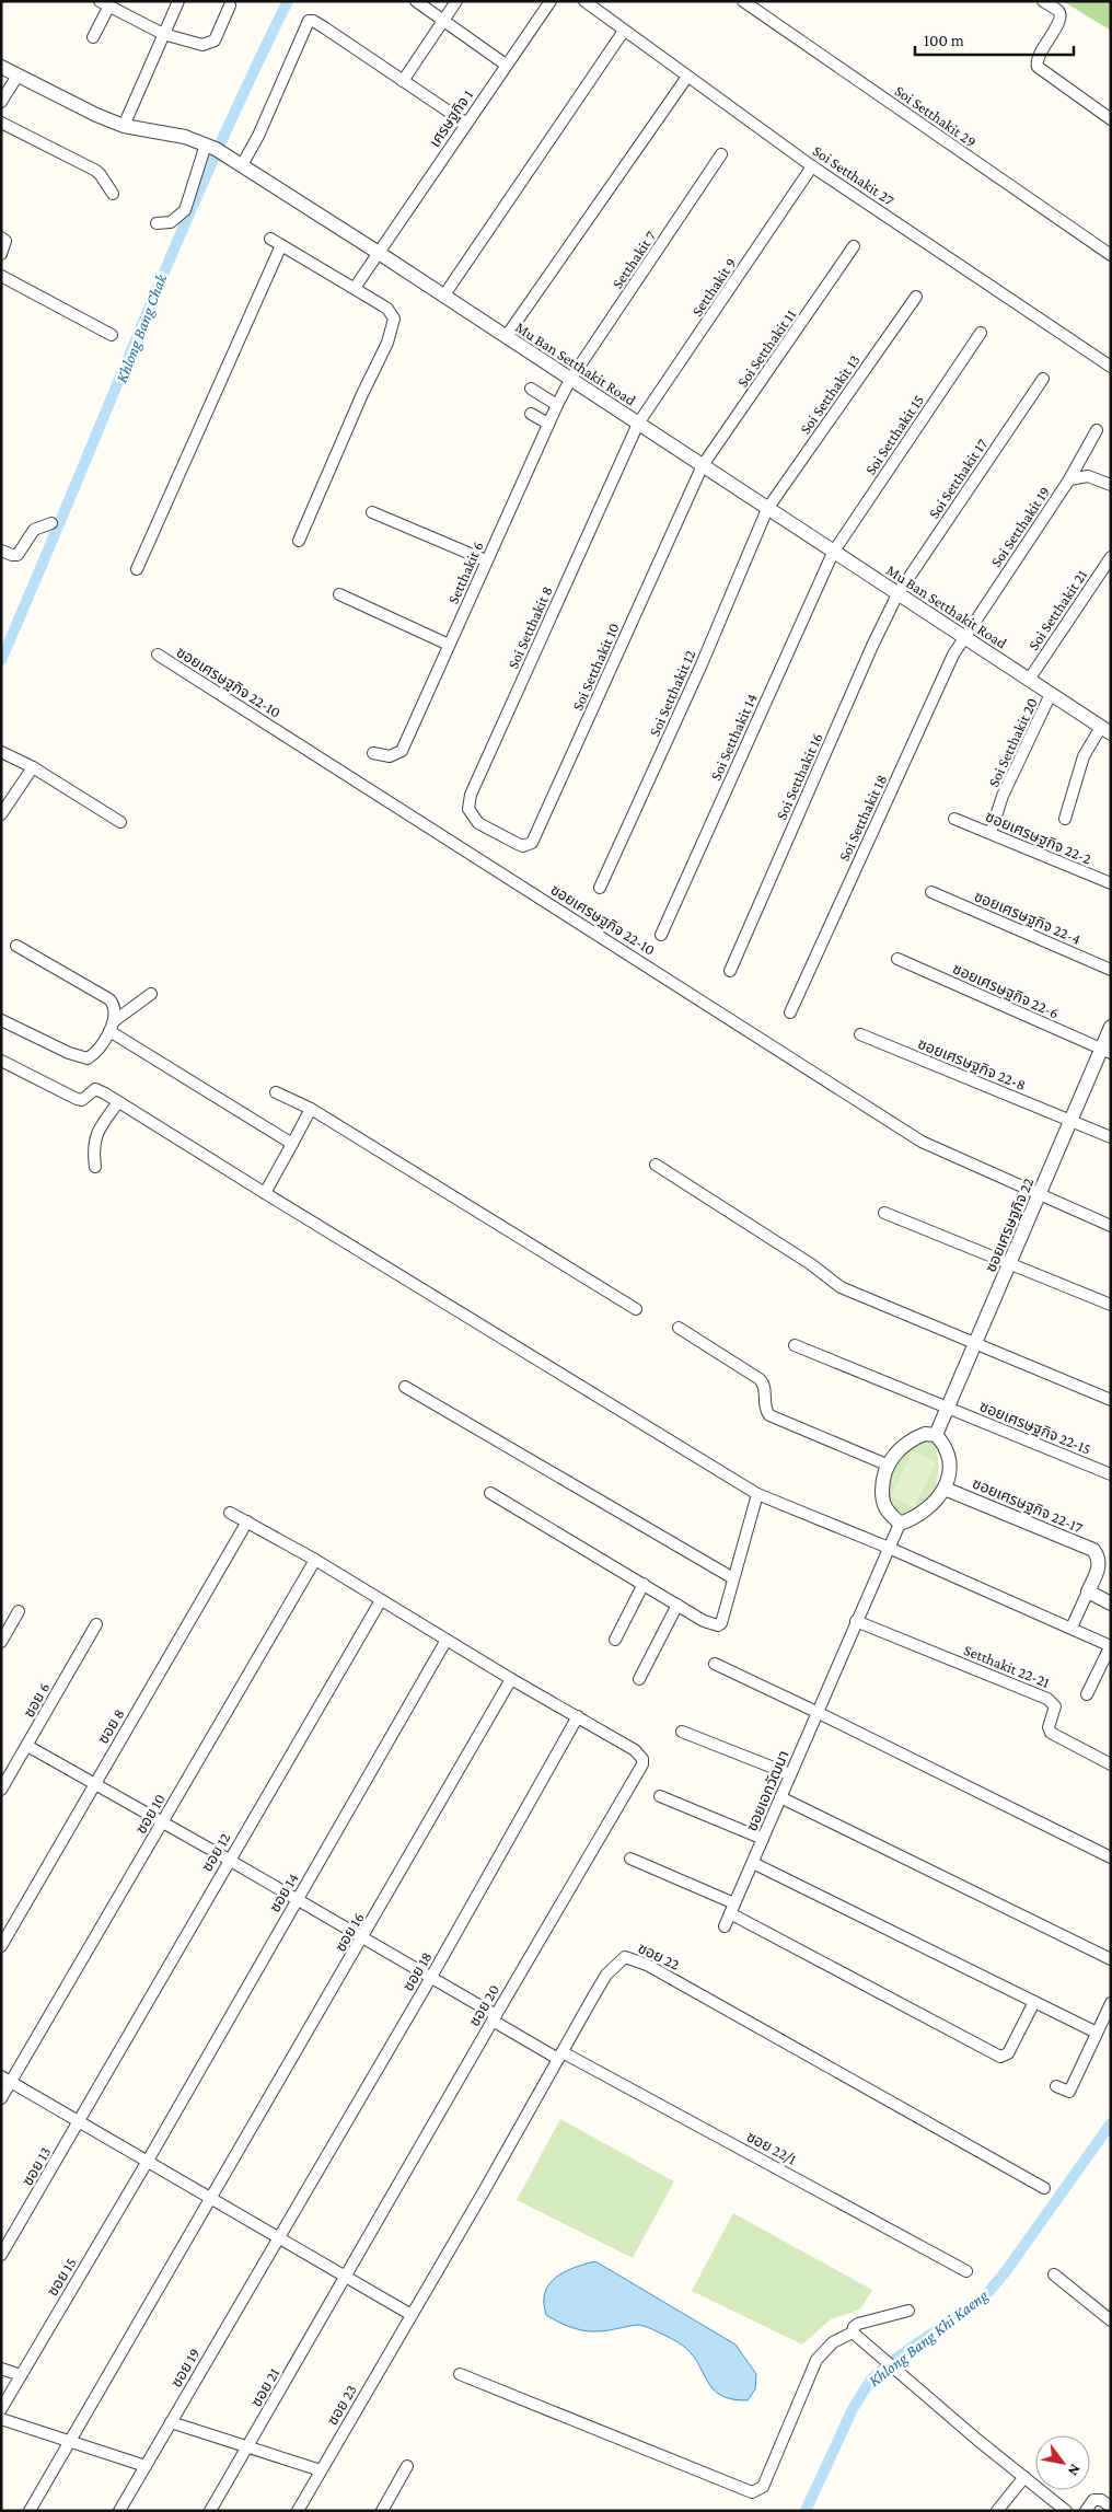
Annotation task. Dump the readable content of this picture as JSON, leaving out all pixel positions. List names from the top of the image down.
{
  "streets": {
    "street": [
      "Soi Setthakit 29",
      "เศรษฐกิจ 1",
      "Soi Setthakit 27",
      "Setthakit 7",
      "Setthakit 9",
      "Soi Setthakit 11",
      "Mu Ban Setthakit Road",
      "Soi Setthakit 13",
      "Soi Setthakit 15",
      "Soi Setthakit 17",
      "Soi Setthakit 19",
      "Setthakit 6",
      "Soi Setthakit 21",
      "Soi Setthakit 8",
      "Soi Setthakit 10",
      "ซอยเศรษฐกิจ 22-10",
      "Soi Setthakit 12",
      "Soi Setthakit 14",
      "Soi Setthakit 20",
      "Soi Setthakit 16",
      "Soi Setthakit 18",
      "ซอยเศรษฐกิจ 22-2",
      "ซอยเศรษฐกิจ 22-4",
      "ซอยเศรษฐกิจ 22-6",
      "ซอยเศรษฐกิจ 22-8",
      "ซอยเศรษฐกิจ 22",
      "ซอยเศรษฐกิจ 22-15",
      "ซอยเศรษฐกิจ 22-17",
      "Setthakit 22-21",
      "ซอย 6",
      "ซอย 8",
      "ซอยเอกวัฒนา",
      "ซอย 10",
      "ซอย 12",
      "ซอย 14",
      "ซอย 16",
      "ซอย 22",
      "ซอย 18",
      "ซอย 20",
      "ซอย 22/1",
      "ซอย 13",
      "ซอย 15",
      "ซอย 19",
      "ซอย 21",
      "ซอย 23"
    ]
  },
  "crossings": [
    ["เศรษฐกิจ 1", "Mu Ban Setthakit Road"],
    ["Soi Setthakit 27", "Setthakit 9"],
    ["Setthakit 7", "Mu Ban Setthakit Road"],
    ["Setthakit 7", "Setthakit 6"],
    ["Setthakit 9", "Mu Ban Setthakit Road"],
    ["Setthakit 9", "Soi Setthakit 8"],
    ["Soi Setthakit 11", "Mu Ban Setthakit Road"],
    ["Soi Setthakit 11", "Soi Setthakit 10"],
    ["Mu Ban Setthakit Road", "Soi Setthakit 13"],
    ["Mu Ban Setthakit Road", "Soi Setthakit 15"],
    ["Mu Ban Setthakit Road", "Soi Setthakit 17"],
    ["Mu Ban Setthakit Road", "Soi Setthakit 19"],
    ["Mu Ban Setthakit Road", "Setthakit 6"],
    ["Mu Ban Setthakit Road", "Soi Setthakit 21"],
    ["Mu Ban Setthakit Road", "Soi Setthakit 8"],
    ["Mu Ban Setthakit Road", "Soi Setthakit 10"],
    ["Mu Ban Setthakit Road", "Soi Setthakit 12"],
    ["Mu Ban Setthakit Road", "Soi Setthakit 14"],
    ["Mu Ban Setthakit Road", "Soi Setthakit 20"],
    ["Mu Ban Setthakit Road", "Soi Setthakit 16"],
    ["Mu Ban Setthakit Road", "Soi Setthakit 18"],
    ["Soi Setthakit 13", "Soi Setthakit 12"],
    ["Soi Setthakit 15", "Soi Setthakit 14"],
    ["Soi Setthakit 17", "Soi Setthakit 16"],
    ["Soi Setthakit 19", "Soi Setthakit 18"],
    ["Soi Setthakit 8", "Soi Setthakit 10"],
    ["ซอยเศรษฐกิจ 22-10", "ซอยเศรษฐกิจ 22"],
    ["Soi Setthakit 20", "ซอยเศรษฐกิจ 22-2"],
    ["ซอยเศรษฐกิจ 22-6", "ซอยเศรษฐกิจ 22"],
    ["ซอยเศรษฐกิจ 22-8", "ซอยเศรษฐกิจ 22"],
    ["ซอยเศรษฐกิจ 22", "ซอยเศรษฐกิจ 22-15"],
    ["ซอยเศรษฐกิจ 22", "ซอยเศรษฐกิจ 22-17"],
    ["Setthakit 22-21", "ซอยเอกวัฒนา"],
    ["ซอย 6", "ซอย 22/1"],
    ["ซอย 8", "ซอย 22/1"],
    ["ซอย 10", "ซอย 22/1"],
    ["ซอย 12", "ซอย 22/1"],
    ["ซอย 12", "ซอย 13"],
    ["ซอย 14", "ซอย 22/1"],
    ["ซอย 14", "ซอย 15"],
    ["ซอย 16", "ซอย 22/1"],
    ["ซอย 22", "ซอย 22/1"],
    ["ซอย 22", "ซอย 23"],
    ["ซอย 18", "ซอย 20"],
    ["ซอย 18", "ซอย 22/1"],
    ["ซอย 18", "ซอย 19"],
    ["ซอย 20", "ซอย 22/1"],
    ["ซอย 20", "ซอย 21"]
  ],
  "water": ["Khlong Bang Chak", "Khlong Bang Khi Kaeng"],
  "scale_bar": "100 m",
  "north": "bottom right"
}
